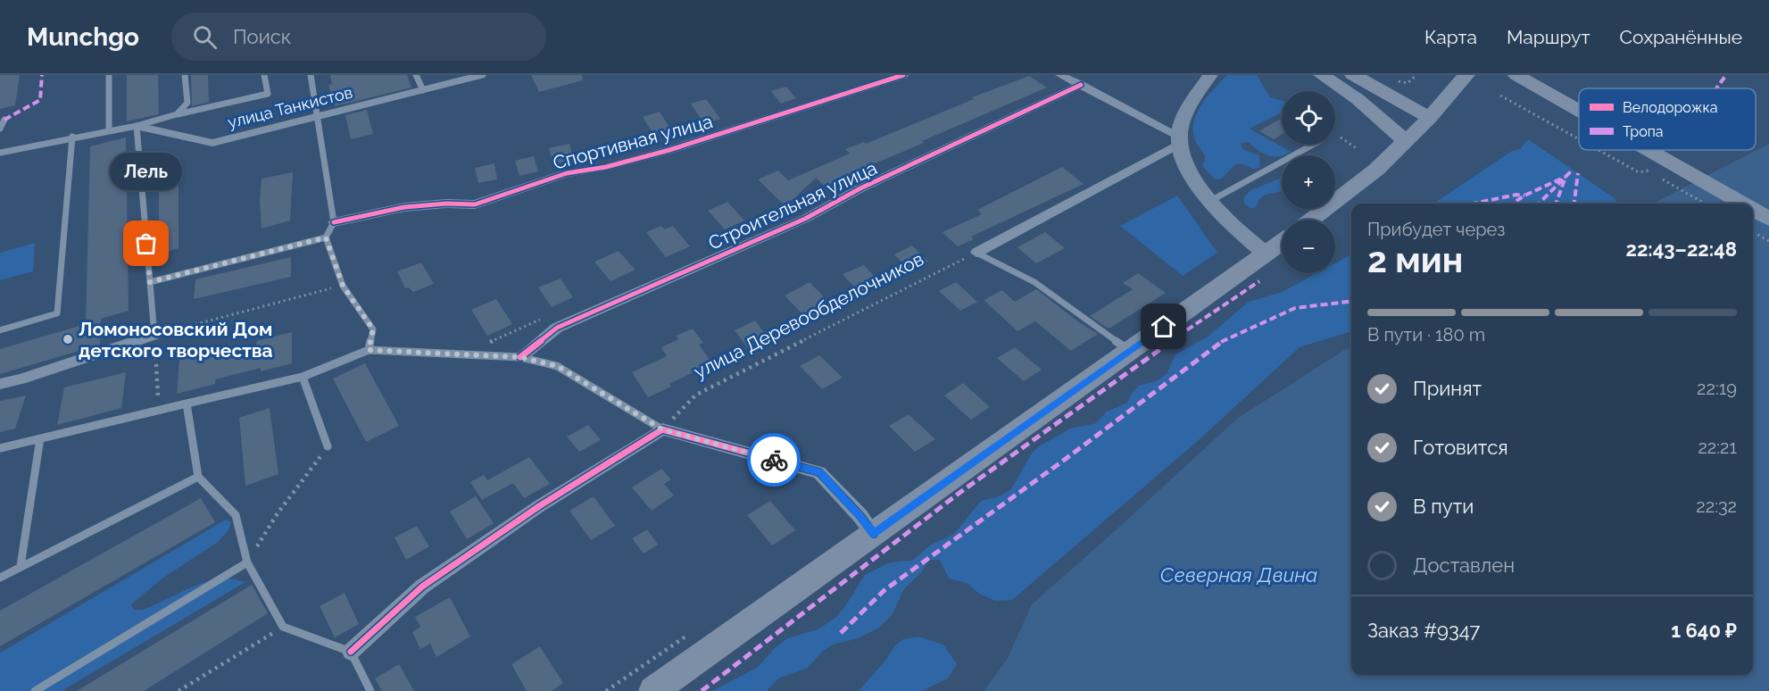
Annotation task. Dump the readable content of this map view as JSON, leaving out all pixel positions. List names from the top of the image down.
{
  "streets": {
    "street": ["улица Танкистов", "Спортивная улица", "Строительная улица"],
    "path": ["улица Деревообделочников"]
  },
  "water": ["Северная Двина"],
  "places": ["Лель", "Ломоносовский Дом детского творчества"],
  "legend": ["Велодорожка", "Тропа"],
  "page": {
    "header": "Munchgo",
    "search": "Поиск",
    "nav": ["Карта", "Маршрут", "Сохранённые"],
    "map_buttons": ["+", "−"],
    "bubble": "Лель",
    "heading": ["2 мин", "Прибудет через", "22:43–22:48"],
    "panel": ["Заказ #9347", "1 640 ₽"],
    "bar": "В пути · 180 m",
    "list": [
      ["Принят", "22:19"],
      ["Готовится", "22:21"],
      ["В пути", "22:32"],
      "Доставлен"
    ]
  }
}
